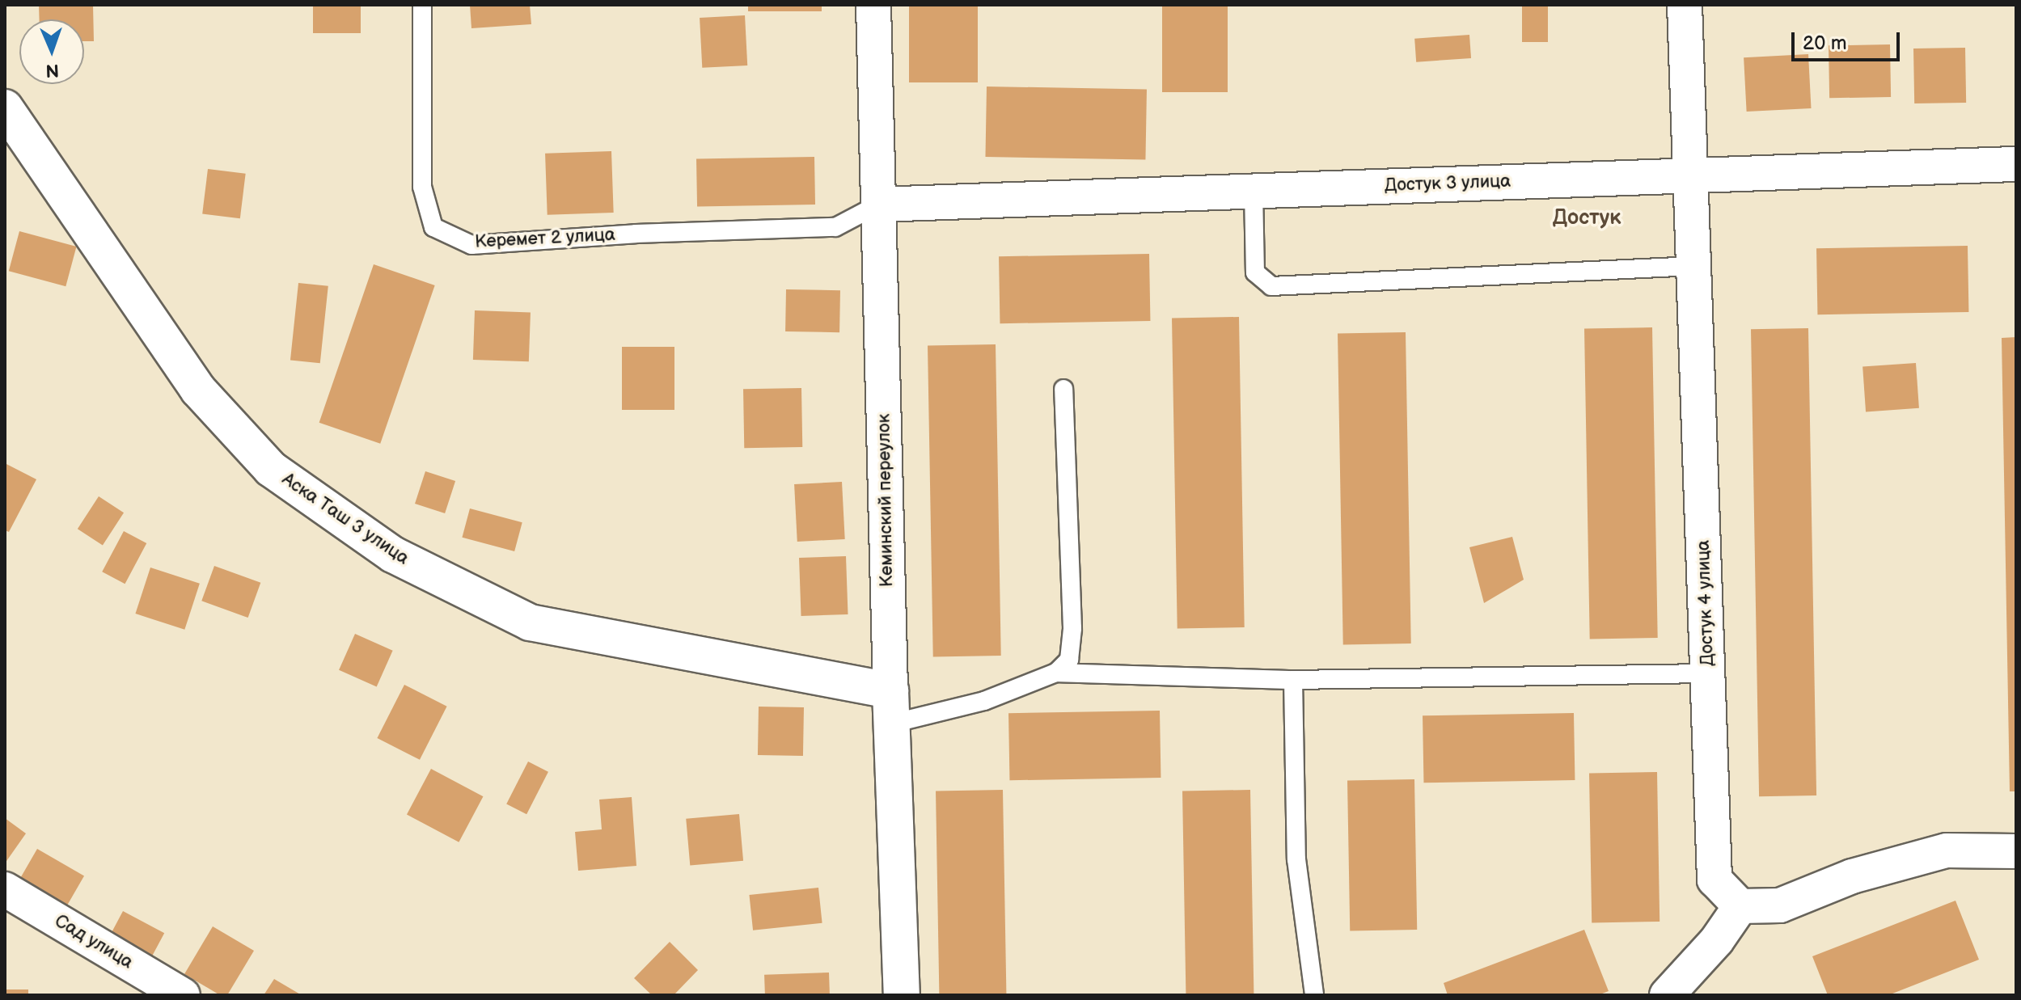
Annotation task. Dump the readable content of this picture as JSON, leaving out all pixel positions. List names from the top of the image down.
{
  "streets": {
    "street": [
      "Достук 3 улица",
      "Кеминский переулок",
      "Аска Таш 3 улица",
      "Достук 4 улица",
      "Сад улица"
    ],
    "lane": ["Керемет 2 улица"]
  },
  "crossings": [
    ["Достук 3 улица", "Керемет 2 улица"],
    ["Достук 3 улица", "Кеминский переулок"],
    ["Достук 3 улица", "Достук 4 улица"],
    ["Керемет 2 улица", "Кеминский переулок"],
    ["Кеминский переулок", "Аска Таш 3 улица"]
  ],
  "districts": ["Достук"],
  "scale_bar": "20 m",
  "north": "bottom"
}
